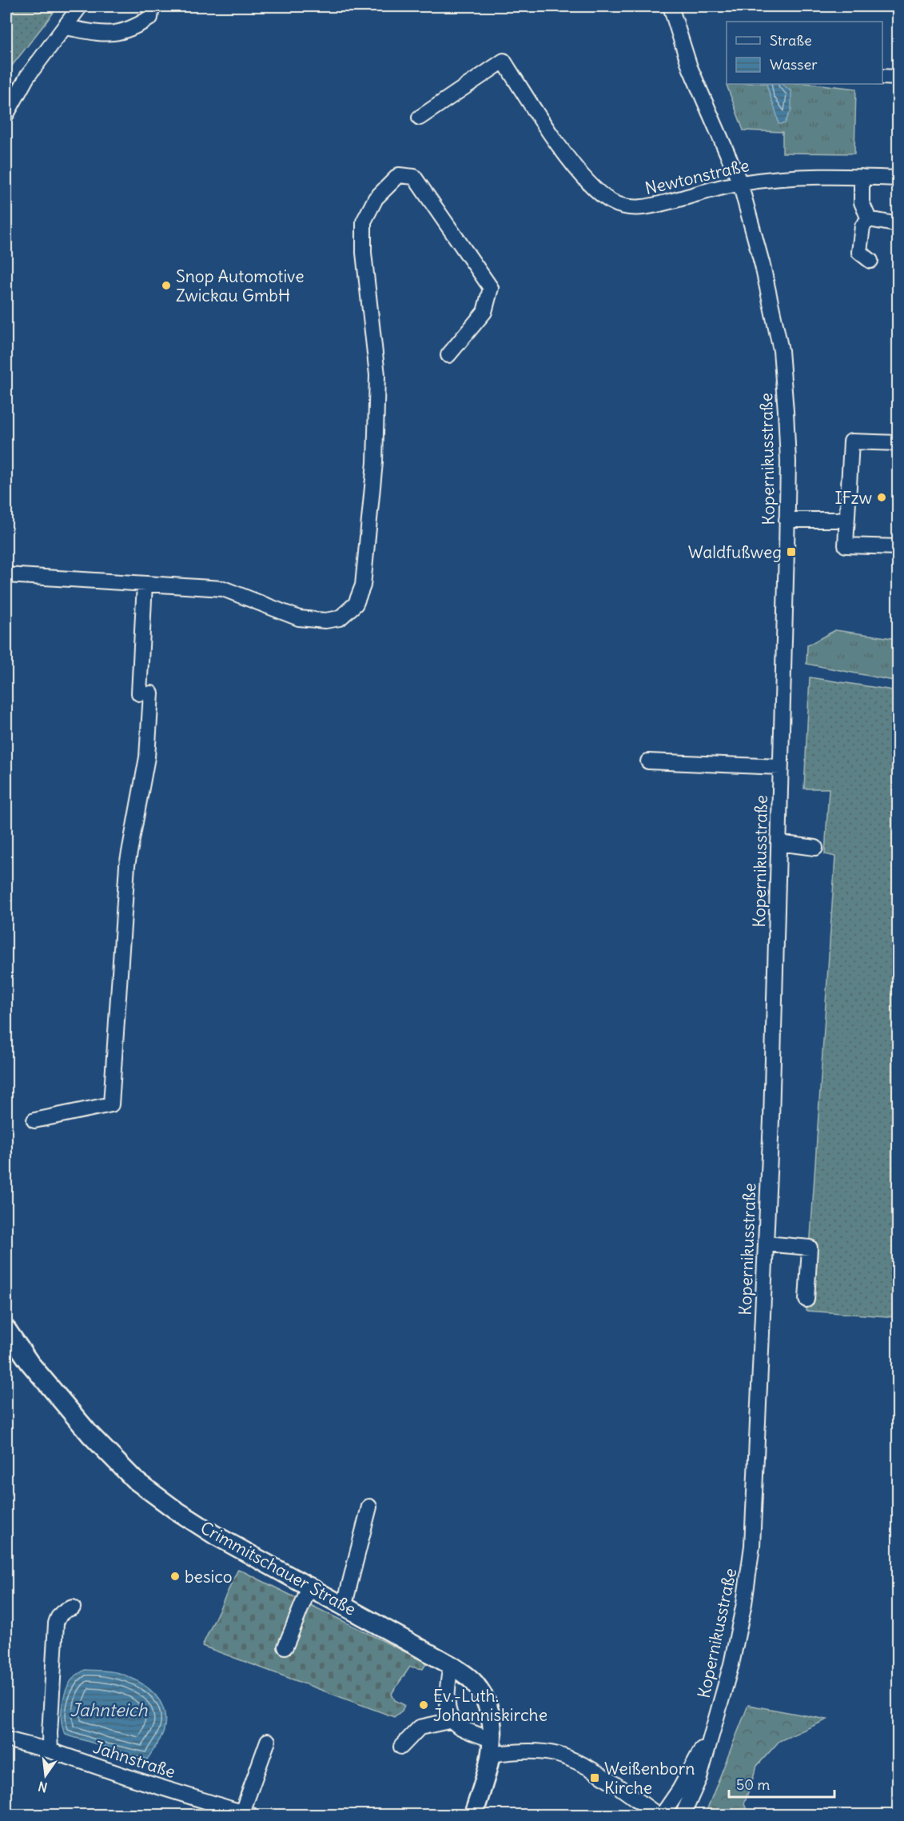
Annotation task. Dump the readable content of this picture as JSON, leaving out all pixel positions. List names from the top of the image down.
{
  "streets": {
    "main road": ["Crimmitschauer Straße"],
    "street": ["Newtonstraße", "Kopernikusstraße", "Jahnstraße"]
  },
  "crossings": [
    ["Newtonstraße", "Kopernikusstraße"]
  ],
  "water": ["Jahnteich"],
  "places": {
    "other": [
      "Snop Automotive Zwickau GmbH",
      "IFzw",
      "besico",
      "Ev.-Luth. Johanniskirche"
    ],
    "transit": ["Waldfußweg", "Weißenborn Kirche"]
  },
  "legend": ["Straße", "Wasser"],
  "scale_bar": "50 m",
  "north": "bottom"
}
